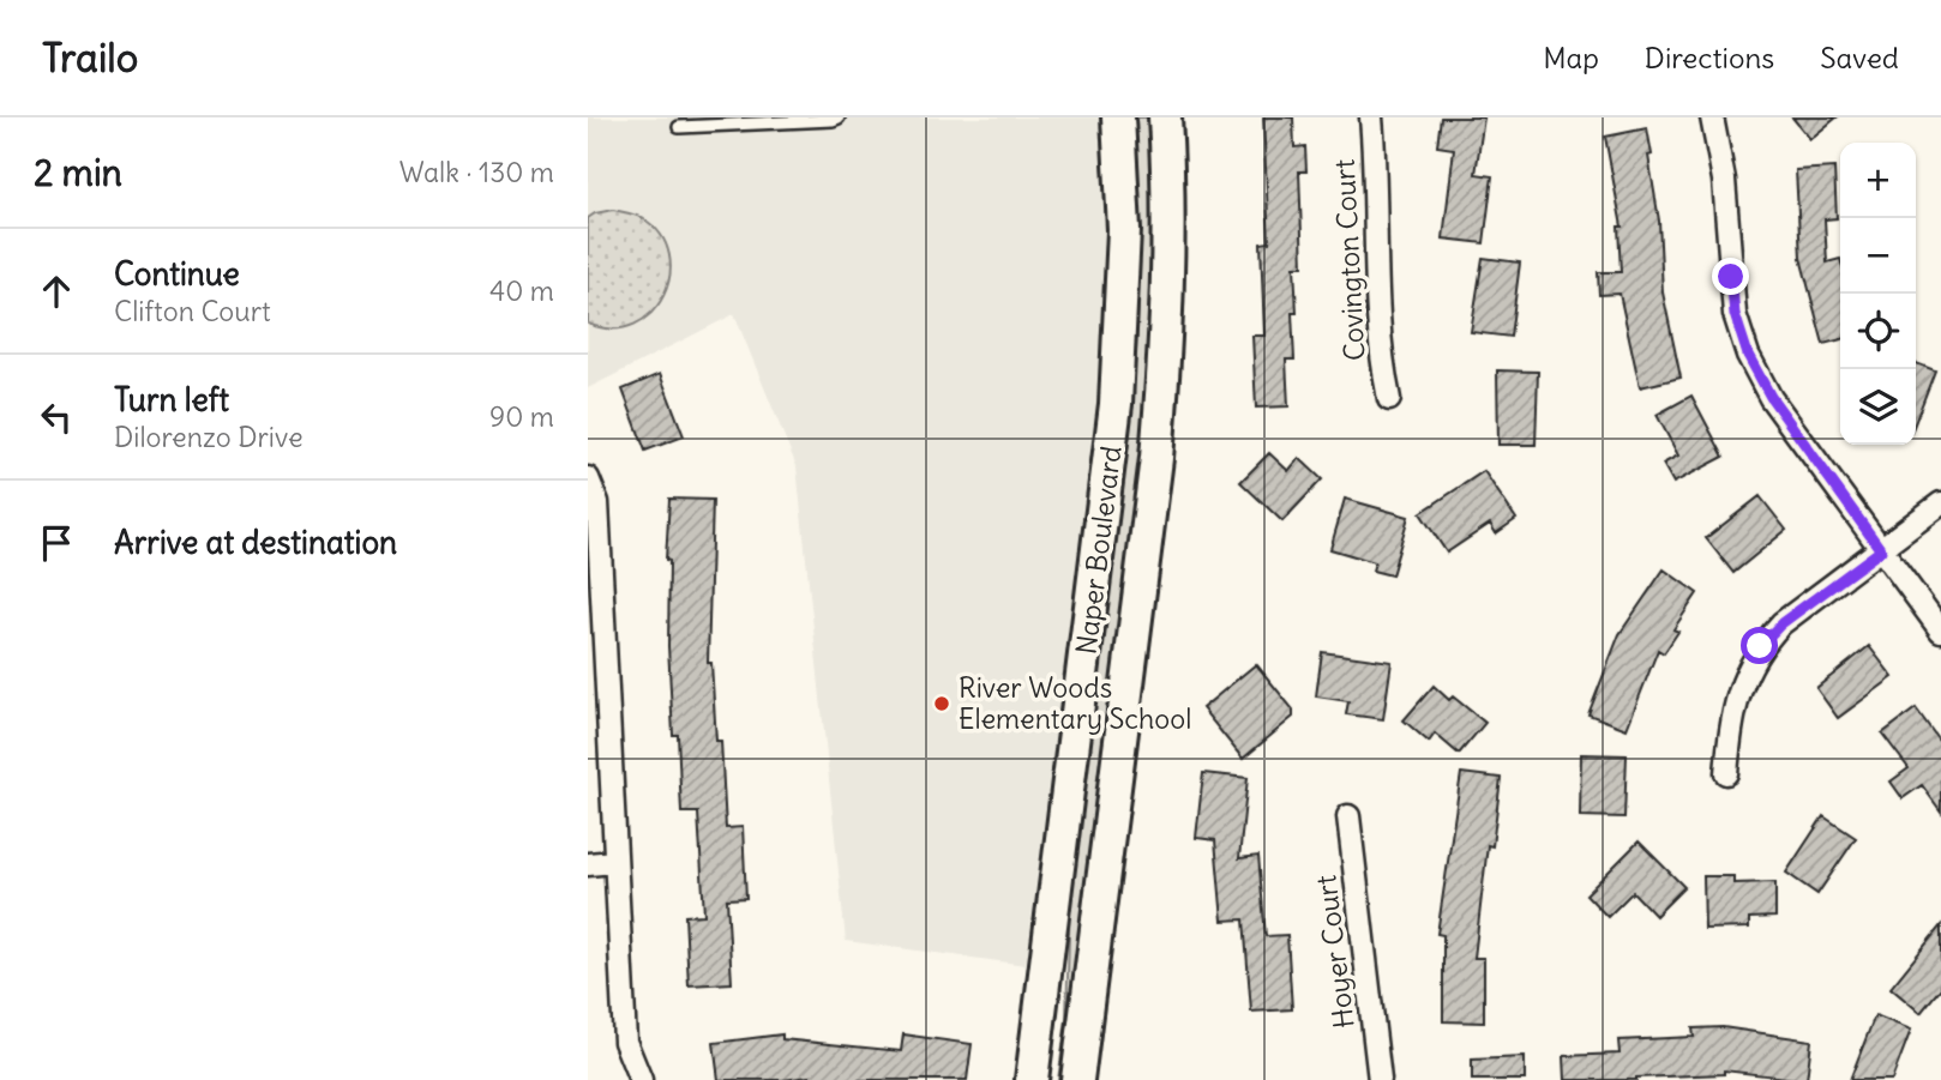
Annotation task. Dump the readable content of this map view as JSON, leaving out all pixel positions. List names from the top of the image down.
{
  "streets": {
    "main road": ["Naper Boulevard"],
    "street": ["Covington Court", "Hoyer Court"]
  },
  "places": ["River Woods Elementary School"],
  "page": {
    "header": "Trailo",
    "nav": ["Map", "Directions", "Saved"],
    "heading": ["2 min", "Walk · 130 m"],
    "map_buttons": ["+", "−"],
    "list": [
      ["Continue", "Clifton Court", "40 m"],
      ["Turn left", "Dilorenzo Drive", "90 m"],
      "Arrive at destination"
    ]
  }
}
